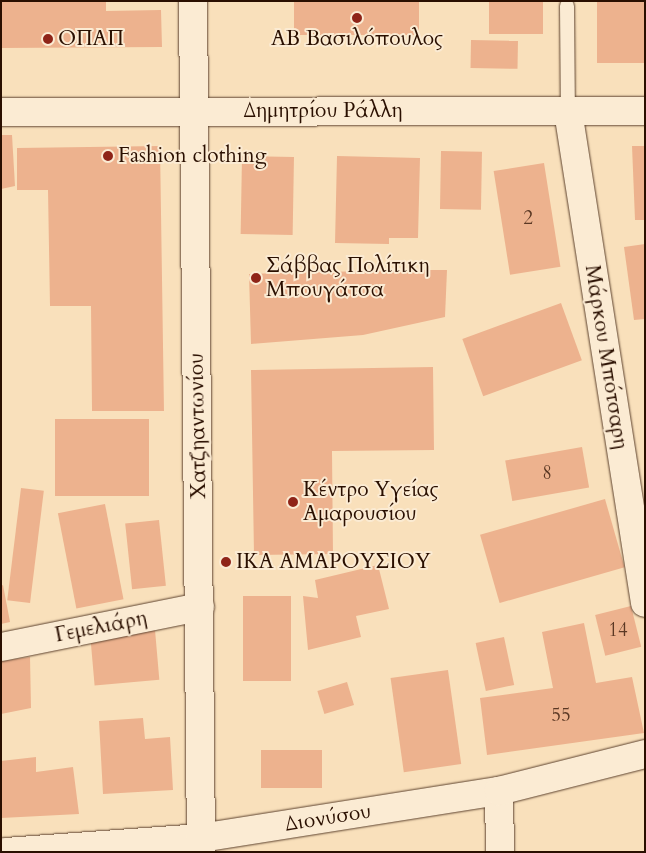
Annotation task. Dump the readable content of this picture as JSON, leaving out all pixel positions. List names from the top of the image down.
{
  "streets": {
    "street": [
      "Δημητρίου Ράλλη",
      "Μάρκου Μπότσαρη",
      "Χατζηαντωνίου",
      "Γεμελιάρη",
      "Διονύσου"
    ]
  },
  "crossings": [
    ["Δημητρίου Ράλλη", "Μάρκου Μπότσαρη"],
    ["Δημητρίου Ράλλη", "Χατζηαντωνίου"],
    ["Χατζηαντωνίου", "Γεμελιάρη"],
    ["Χατζηαντωνίου", "Διονύσου"]
  ],
  "places": [
    "ΑΒ Βασιλόπουλος",
    "ΟΠΑΠ",
    "Fashion clothing",
    "Σάββας Πολίτικη Μπουγάτσα",
    "Κέντρο Υγείας Αμαρουσίου",
    "ΙΚΑ ΑΜΑΡΟΥΣΙΟΥ"
  ],
  "house_numbers": [
    "2",
    "8",
    "14",
    "55"
  ]
}
